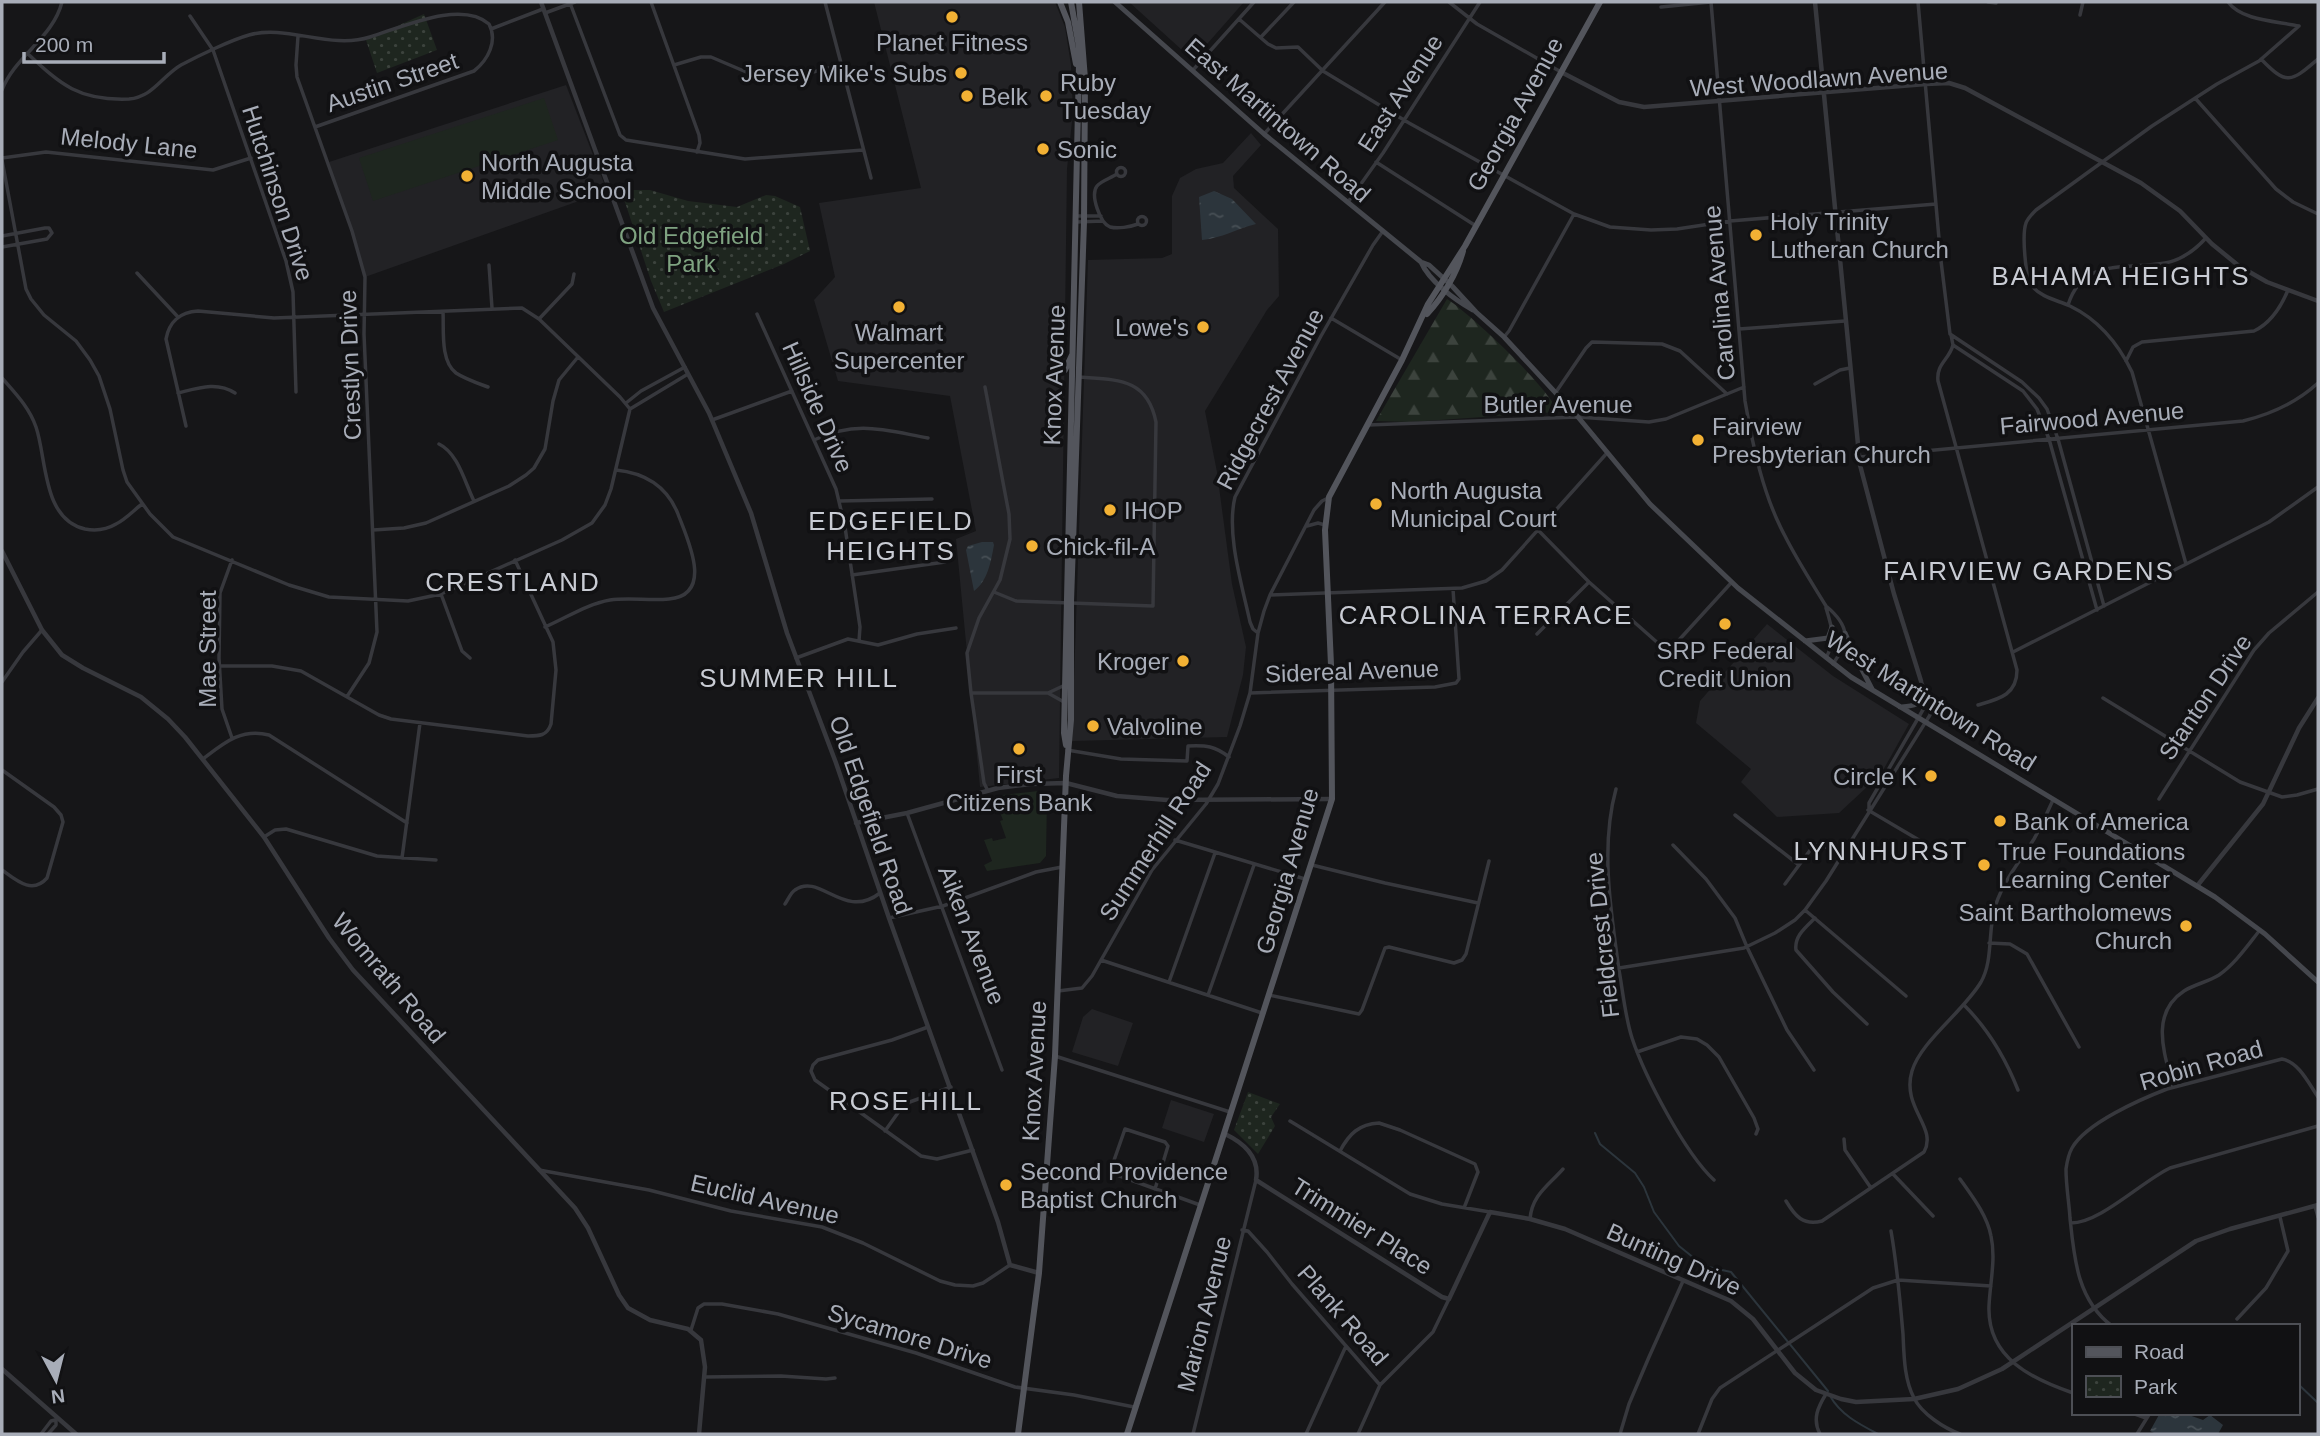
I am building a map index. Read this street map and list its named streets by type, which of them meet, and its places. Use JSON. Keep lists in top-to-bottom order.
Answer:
{
  "streets": {
    "main road": [
      "Georgia Avenue",
      "East Martintown Road",
      "Knox Avenue",
      "West Martintown Road"
    ],
    "street": [
      "West Woodlawn Avenue",
      "Austin Street",
      "East Avenue",
      "Melody Lane",
      "Hutchinson Drive",
      "Carolina Avenue",
      "Crestlyn Drive",
      "Ridgecrest Avenue",
      "Butler Avenue",
      "Hillside Drive",
      "Fairwood Avenue",
      "Mae Street",
      "Sidereal Avenue",
      "Stanton Drive",
      "Old Edgefield Road",
      "Summerhill Road",
      "Aiken Avenue",
      "Fieldcrest Drive",
      "Womrath Road",
      "Robin Road",
      "Euclid Avenue",
      "Trimmier Place",
      "Bunting Drive",
      "Marion Avenue",
      "Plank Road",
      "Sycamore Drive"
    ]
  },
  "crossings": [
    ["West Woodlawn Avenue", "Georgia Avenue"],
    ["West Woodlawn Avenue", "Carolina Avenue"],
    ["Austin Street", "Crestlyn Drive"],
    ["East Avenue", "East Martintown Road"],
    ["Georgia Avenue", "East Martintown Road"],
    ["Georgia Avenue", "Butler Avenue"],
    ["Georgia Avenue", "Sidereal Avenue"],
    ["Georgia Avenue", "West Martintown Road"],
    ["Georgia Avenue", "Summerhill Road"],
    ["Georgia Avenue", "Sycamore Drive"],
    ["East Martintown Road", "Ridgecrest Avenue"],
    ["East Martintown Road", "West Martintown Road"],
    ["Melody Lane", "Hutchinson Drive"],
    ["Carolina Avenue", "Butler Avenue"],
    ["Carolina Avenue", "West Martintown Road"],
    ["Knox Avenue", "Summerhill Road"],
    ["Knox Avenue", "Sycamore Drive"],
    ["Ridgecrest Avenue", "Summerhill Road"],
    ["Butler Avenue", "West Martintown Road"],
    ["Sidereal Avenue", "Summerhill Road"],
    ["Old Edgefield Road", "Euclid Avenue"],
    ["Womrath Road", "Euclid Avenue"],
    ["Womrath Road", "Sycamore Drive"],
    ["Robin Road", "Bunting Drive"],
    ["Trimmier Place", "Marion Avenue"],
    ["Marion Avenue", "Plank Road"]
  ],
  "districts": [
    "BAHAMA HEIGHTS",
    "EDGEFIELD HEIGHTS",
    "FAIRVIEW GARDENS",
    "CRESTLAND",
    "CAROLINA TERRACE",
    "SUMMER HILL",
    "LYNNHURST",
    "ROSE HILL"
  ],
  "parks": ["Old Edgefield Park"],
  "places": [
    "Planet Fitness",
    "Jersey Mike's Subs",
    "Belk",
    "Ruby Tuesday",
    "Sonic",
    "North Augusta Middle School",
    "Holy Trinity Lutheran Church",
    "Walmart Supercenter",
    "Lowe's",
    "Fairview Presbyterian Church",
    "North Augusta Municipal Court",
    "IHOP",
    "Chick-fil-A",
    "SRP Federal Credit Union",
    "Kroger",
    "Valvoline",
    "First Citizens Bank",
    "Circle K",
    "Bank of America",
    "True Foundations Learning Center",
    "Saint Bartholomews Church",
    "Second Providence Baptist Church"
  ],
  "legend": ["Road", "Park"],
  "scale_bar": "200 m",
  "north": "bottom"
}
